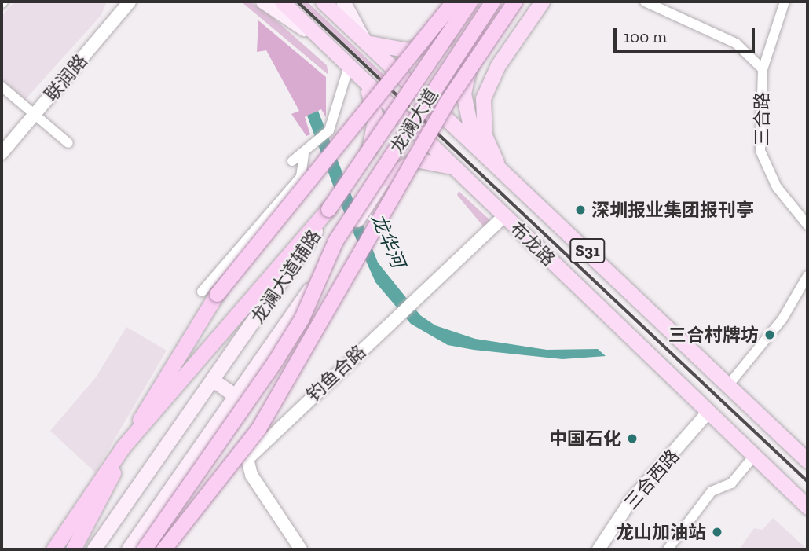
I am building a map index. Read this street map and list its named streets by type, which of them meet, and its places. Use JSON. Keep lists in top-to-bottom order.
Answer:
{
  "streets": {
    "highway": ["龙澜大道"],
    "main road": ["布龙路", "S31", "龙澜大道辅路"],
    "street": [
      "联润路",
      "三合路",
      "钓鱼合路",
      "三合西路"
    ]
  },
  "crossings": [
    ["龙澜大道", "龙澜大道辅路"],
    ["布龙路", "龙澜大道辅路"],
    ["布龙路", "钓鱼合路"],
    ["布龙路", "三合西路"]
  ],
  "water": ["龙华河"],
  "places": [
    "深圳报业集团报刊亭",
    "三合村牌坊",
    "中国石化",
    "龙山加油站"
  ],
  "scale_bar": "100 m"
}
